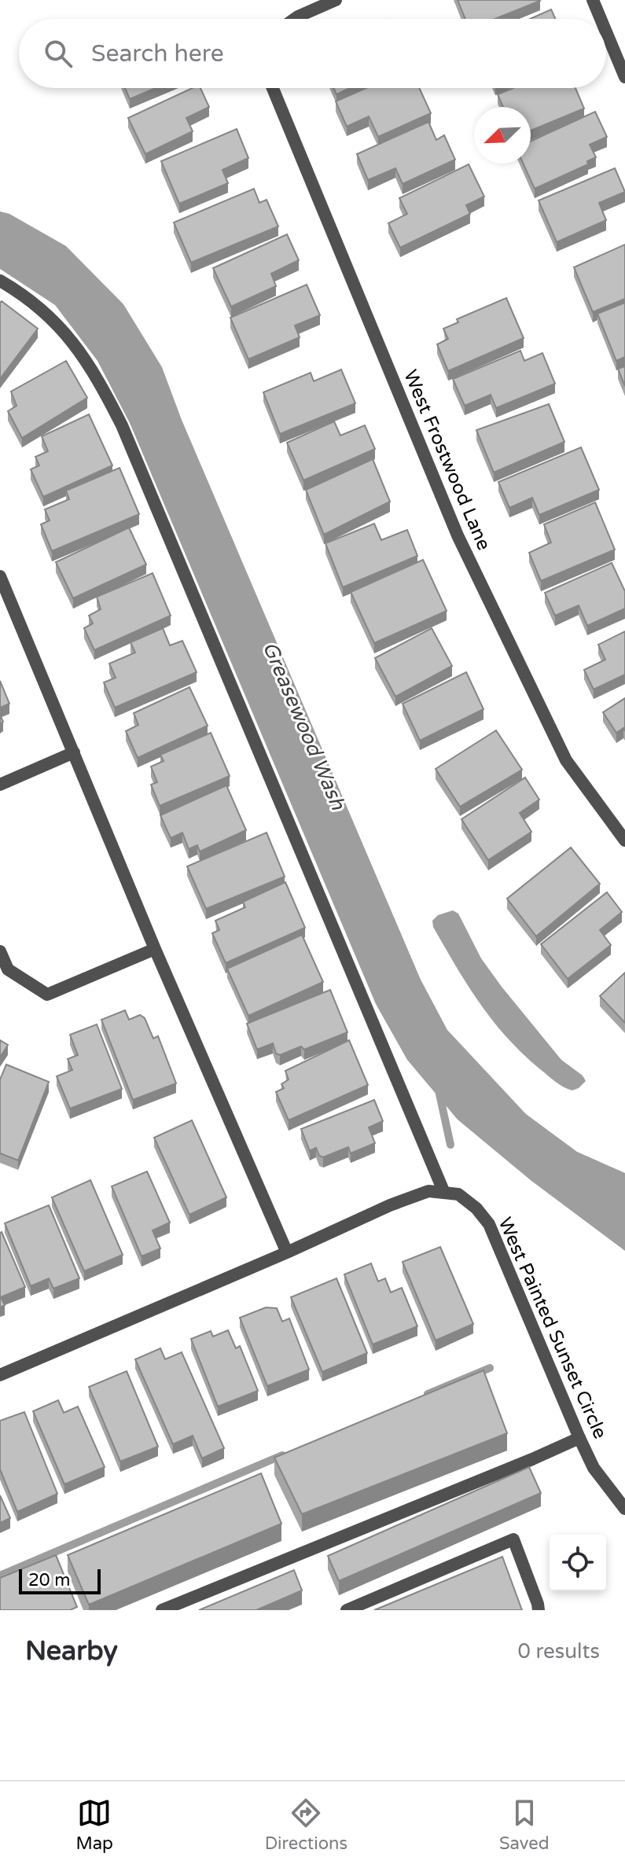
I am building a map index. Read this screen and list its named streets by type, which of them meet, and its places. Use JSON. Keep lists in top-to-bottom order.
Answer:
{
  "streets": {
    "street": ["West Frostwood Lane", "West Painted Sunset Circle"]
  },
  "water": ["Greasewood Wash"],
  "scale_bar": "20 m",
  "north": "bottom left",
  "page": {
    "search": "Search here",
    "scale": "20 m",
    "heading": ["Nearby", "0 results"],
    "nav": ["Map", "Directions", "Saved"]
  }
}
